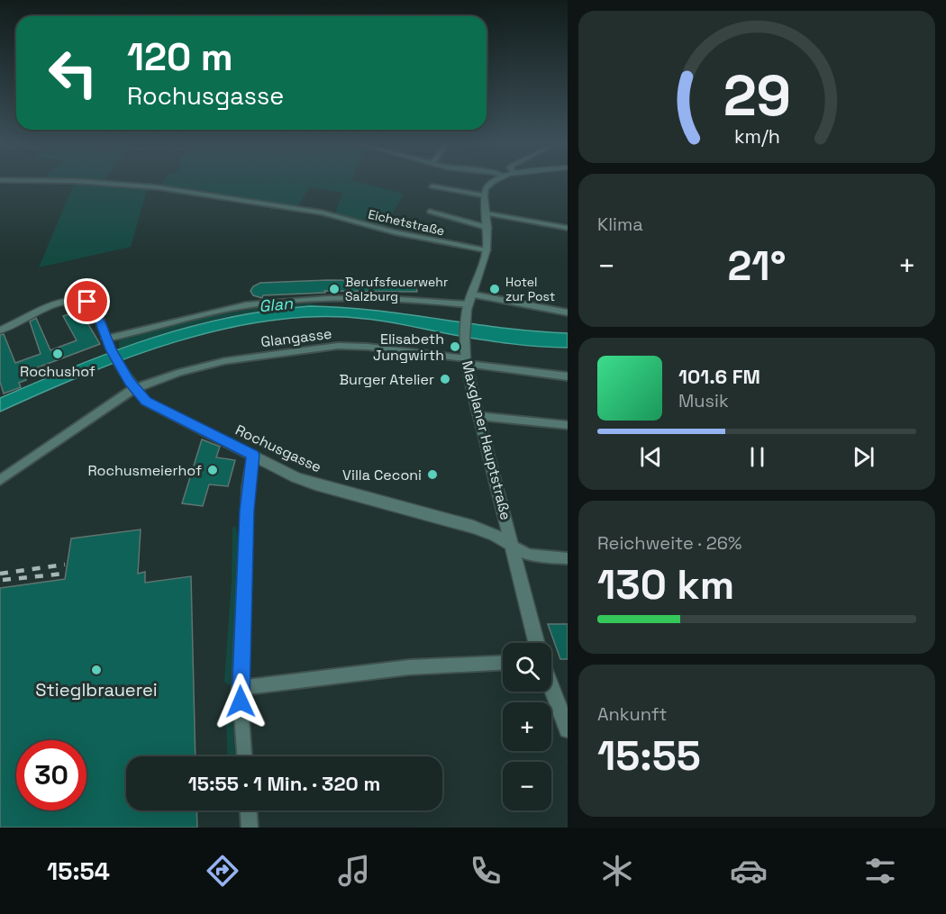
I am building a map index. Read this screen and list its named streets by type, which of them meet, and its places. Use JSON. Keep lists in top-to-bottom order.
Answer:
{
  "streets": {
    "street": [
      "Eichetstraße",
      "Glangasse",
      "Maxglaner Hauptstraße",
      "Rochusgasse"
    ]
  },
  "crossings": [
    ["Eichetstraße", "Maxglaner Hauptstraße"],
    ["Glangasse", "Maxglaner Hauptstraße"],
    ["Glangasse", "Rochusgasse"],
    ["Maxglaner Hauptstraße", "Rochusgasse"]
  ],
  "water": ["Glan"],
  "places": [
    "Berufsfeuerwehr Salzburg",
    "Hotel zur Post",
    "Elisabeth Jungwirth",
    "Rochushof",
    "Burger Atelier",
    "Rochusmeierhof",
    "Villa Ceconi",
    "Stieglbrauerei"
  ],
  "page": {
    "turn": ["120 m", "Rochusgasse"],
    "tile": [
      "Klima",
      ["Reichweite · 26%", "130 km"],
      ["Ankunft", "15:55"]
    ],
    "heat": ["−", "21°", "+"],
    "song": ["101.6 FM", "Musik"],
    "map_buttons": ["+", "−"],
    "limit": "30",
    "trip": "15:55 · 1 Min. · 320 m",
    "tabs": "15:54",
    "gauge": ["29", "km/h"]
  }
}
